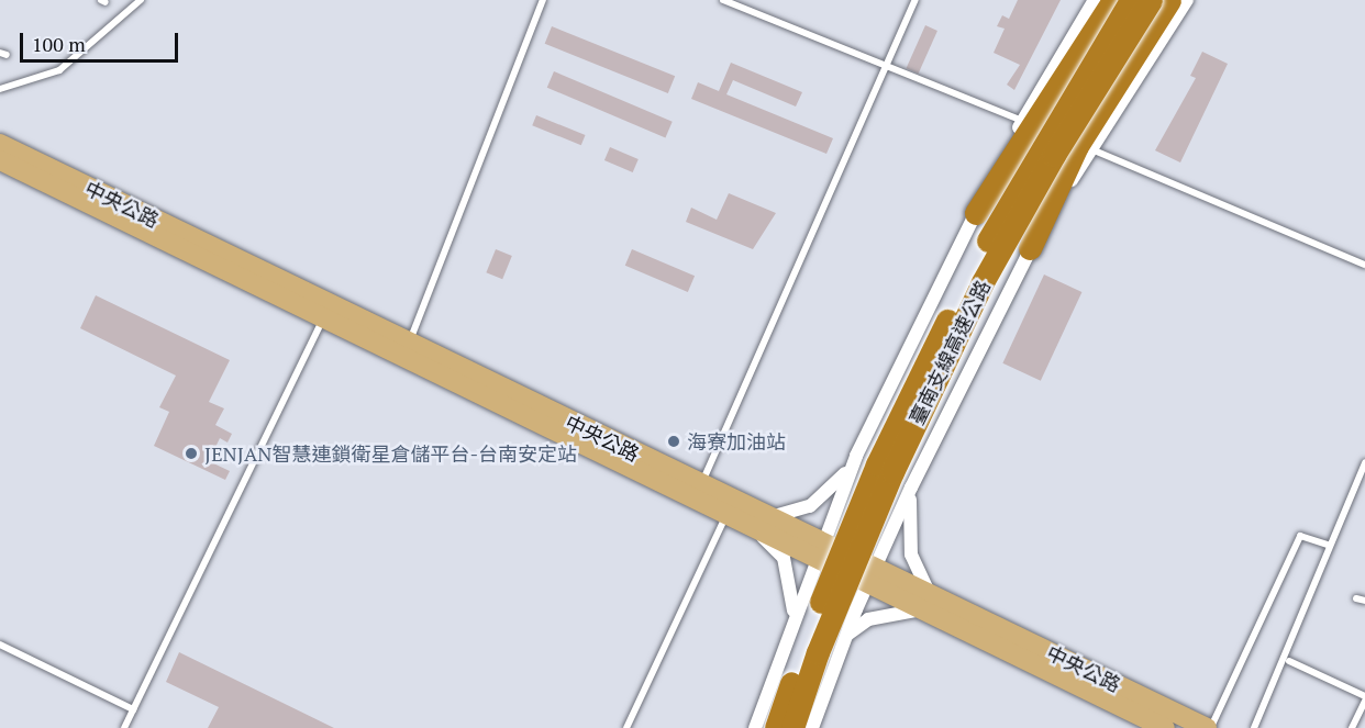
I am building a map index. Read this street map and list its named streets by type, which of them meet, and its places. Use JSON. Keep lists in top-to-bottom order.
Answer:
{
  "streets": {
    "highway": ["臺南支線高速公路"],
    "main road": ["中央公路"]
  },
  "places": ["海寮加油站", "JENJAN智慧連鎖衛星倉儲平台-台南安定站"],
  "scale_bar": "100 m"
}
